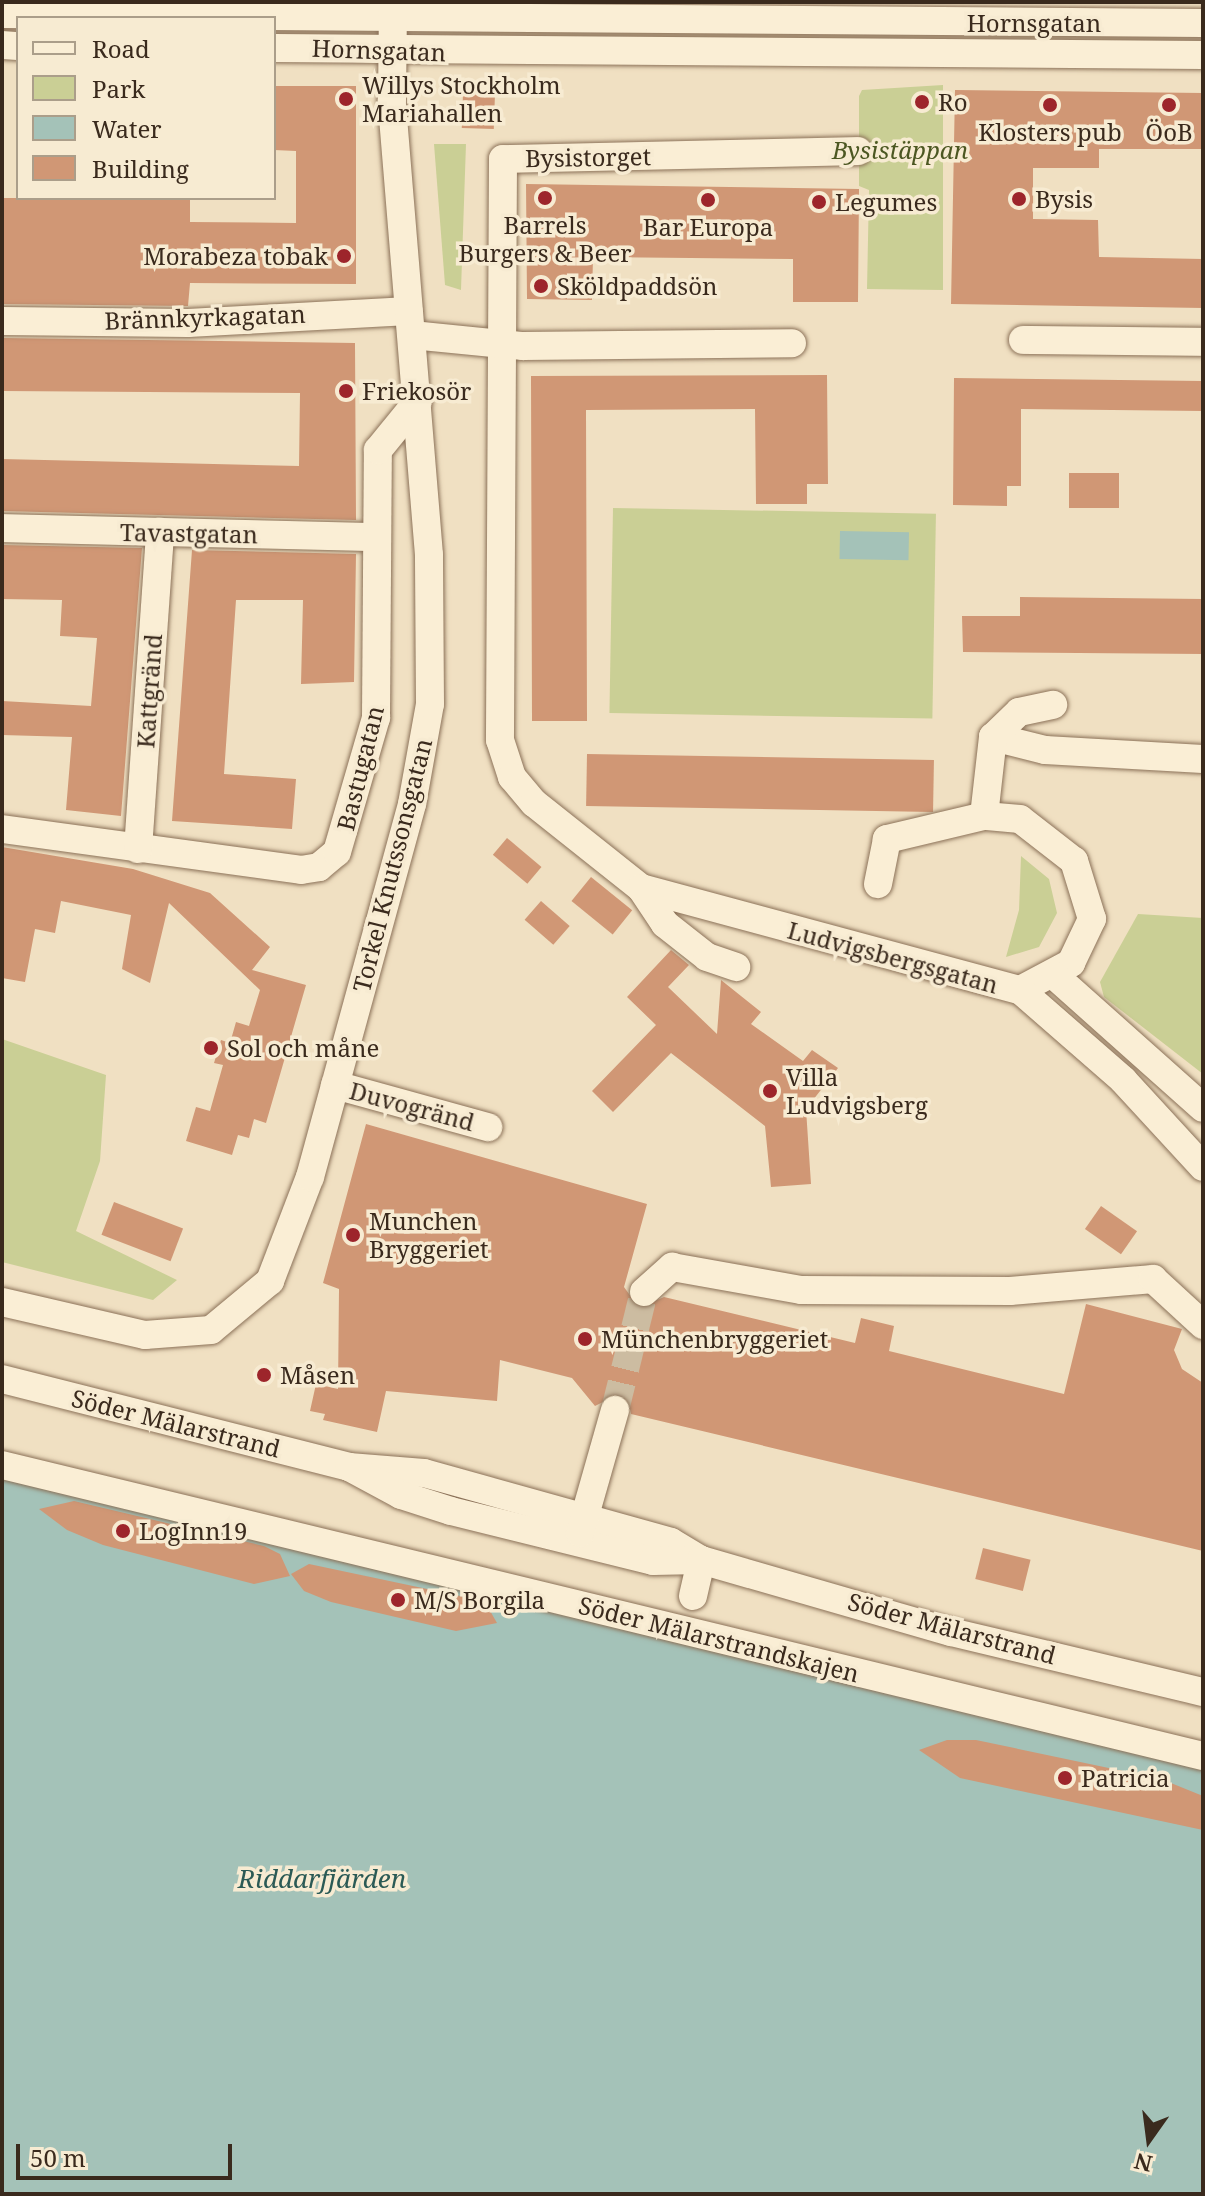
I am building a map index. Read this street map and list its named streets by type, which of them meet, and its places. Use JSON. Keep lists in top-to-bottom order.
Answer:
{
  "streets": {
    "street": [
      "Hornsgatan",
      "Bysistorget",
      "Brännkyrkagatan",
      "Tavastgatan",
      "Kattgränd",
      "Bastugatan",
      "Torkel Knutssonsgatan",
      "Ludvigsbergsgatan",
      "Duvogränd",
      "Söder Mälarstrand",
      "Söder Mälarstrandskajen"
    ]
  },
  "crossings": [
    ["Hornsgatan", "Torkel Knutssonsgatan"],
    ["Bysistorget", "Brännkyrkagatan"],
    ["Bysistorget", "Ludvigsbergsgatan"],
    ["Brännkyrkagatan", "Torkel Knutssonsgatan"],
    ["Brännkyrkagatan", "Ludvigsbergsgatan"],
    ["Tavastgatan", "Kattgränd"],
    ["Tavastgatan", "Bastugatan"],
    ["Kattgränd", "Bastugatan"],
    ["Bastugatan", "Torkel Knutssonsgatan"],
    ["Torkel Knutssonsgatan", "Duvogränd"]
  ],
  "water": ["Riddarfjärden"],
  "parks": ["Bysistäppan"],
  "places": [
    "Willys Stockholm Mariahallen",
    "Ro",
    "Klosters pub",
    "ÖoB",
    "Barrels Burgers & Beer",
    "Bysis",
    "Bar Europa",
    "Legumes",
    "Morabeza tobak",
    "Sköldpaddsön",
    "Friekosör",
    "Sol och måne",
    "Villa Ludvigsberg",
    "Munchen Bryggeriet",
    "Münchenbryggeriet",
    "Måsen",
    "LogInn19",
    "M/S Borgila",
    "Patricia"
  ],
  "legend": [
    "Road",
    "Park",
    "Water",
    "Building"
  ],
  "scale_bar": "50 m",
  "north": "bottom"
}
